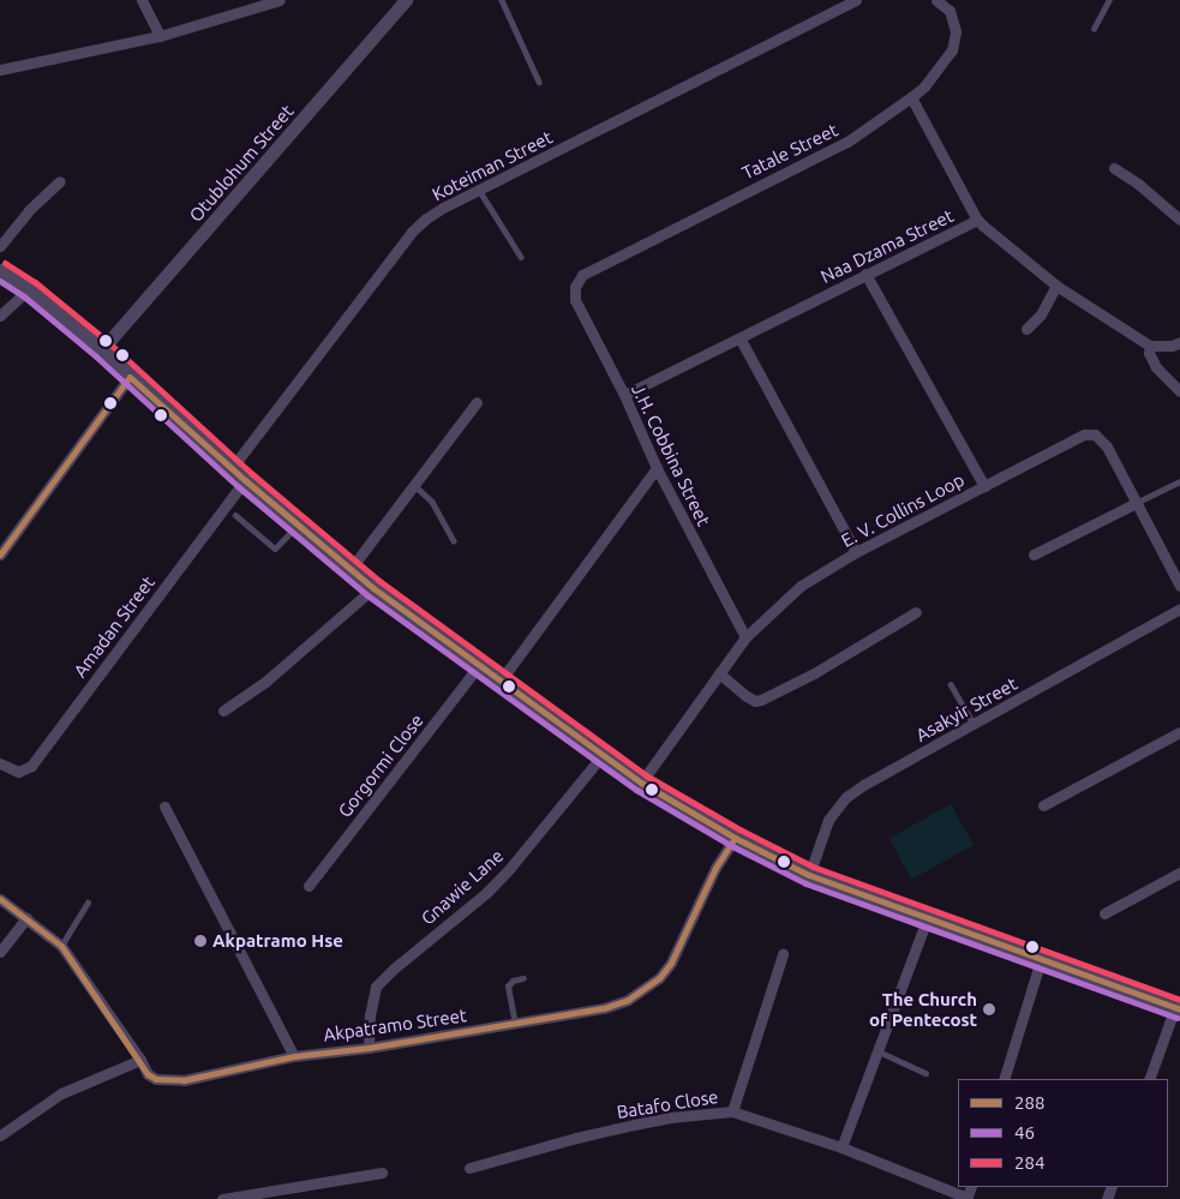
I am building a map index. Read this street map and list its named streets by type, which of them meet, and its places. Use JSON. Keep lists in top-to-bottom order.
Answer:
{
  "streets": {
    "street": [
      "Tatale Street",
      "Otublohum Street",
      "Koteiman Street",
      "Naa Dzama Street",
      "J.H. Cobbina Street",
      "E. V. Collins Loop",
      "Amadan Street",
      "Asakyir Street",
      "Gorgormi Close",
      "Gnawie Lane",
      "Akpatramo Street",
      "Batafo Close"
    ]
  },
  "crossings": [
    ["Tatale Street", "J.H. Cobbina Street"],
    ["Naa Dzama Street", "J.H. Cobbina Street"],
    ["J.H. Cobbina Street", "E. V. Collins Loop"],
    ["Gnawie Lane", "Akpatramo Street"]
  ],
  "places": ["Akpatramo Hse", "The Church of Pentecost"],
  "lines": ["transit line 284", "transit line 46", "transit line 288"],
  "legend": ["288", "46", "284"]
}
